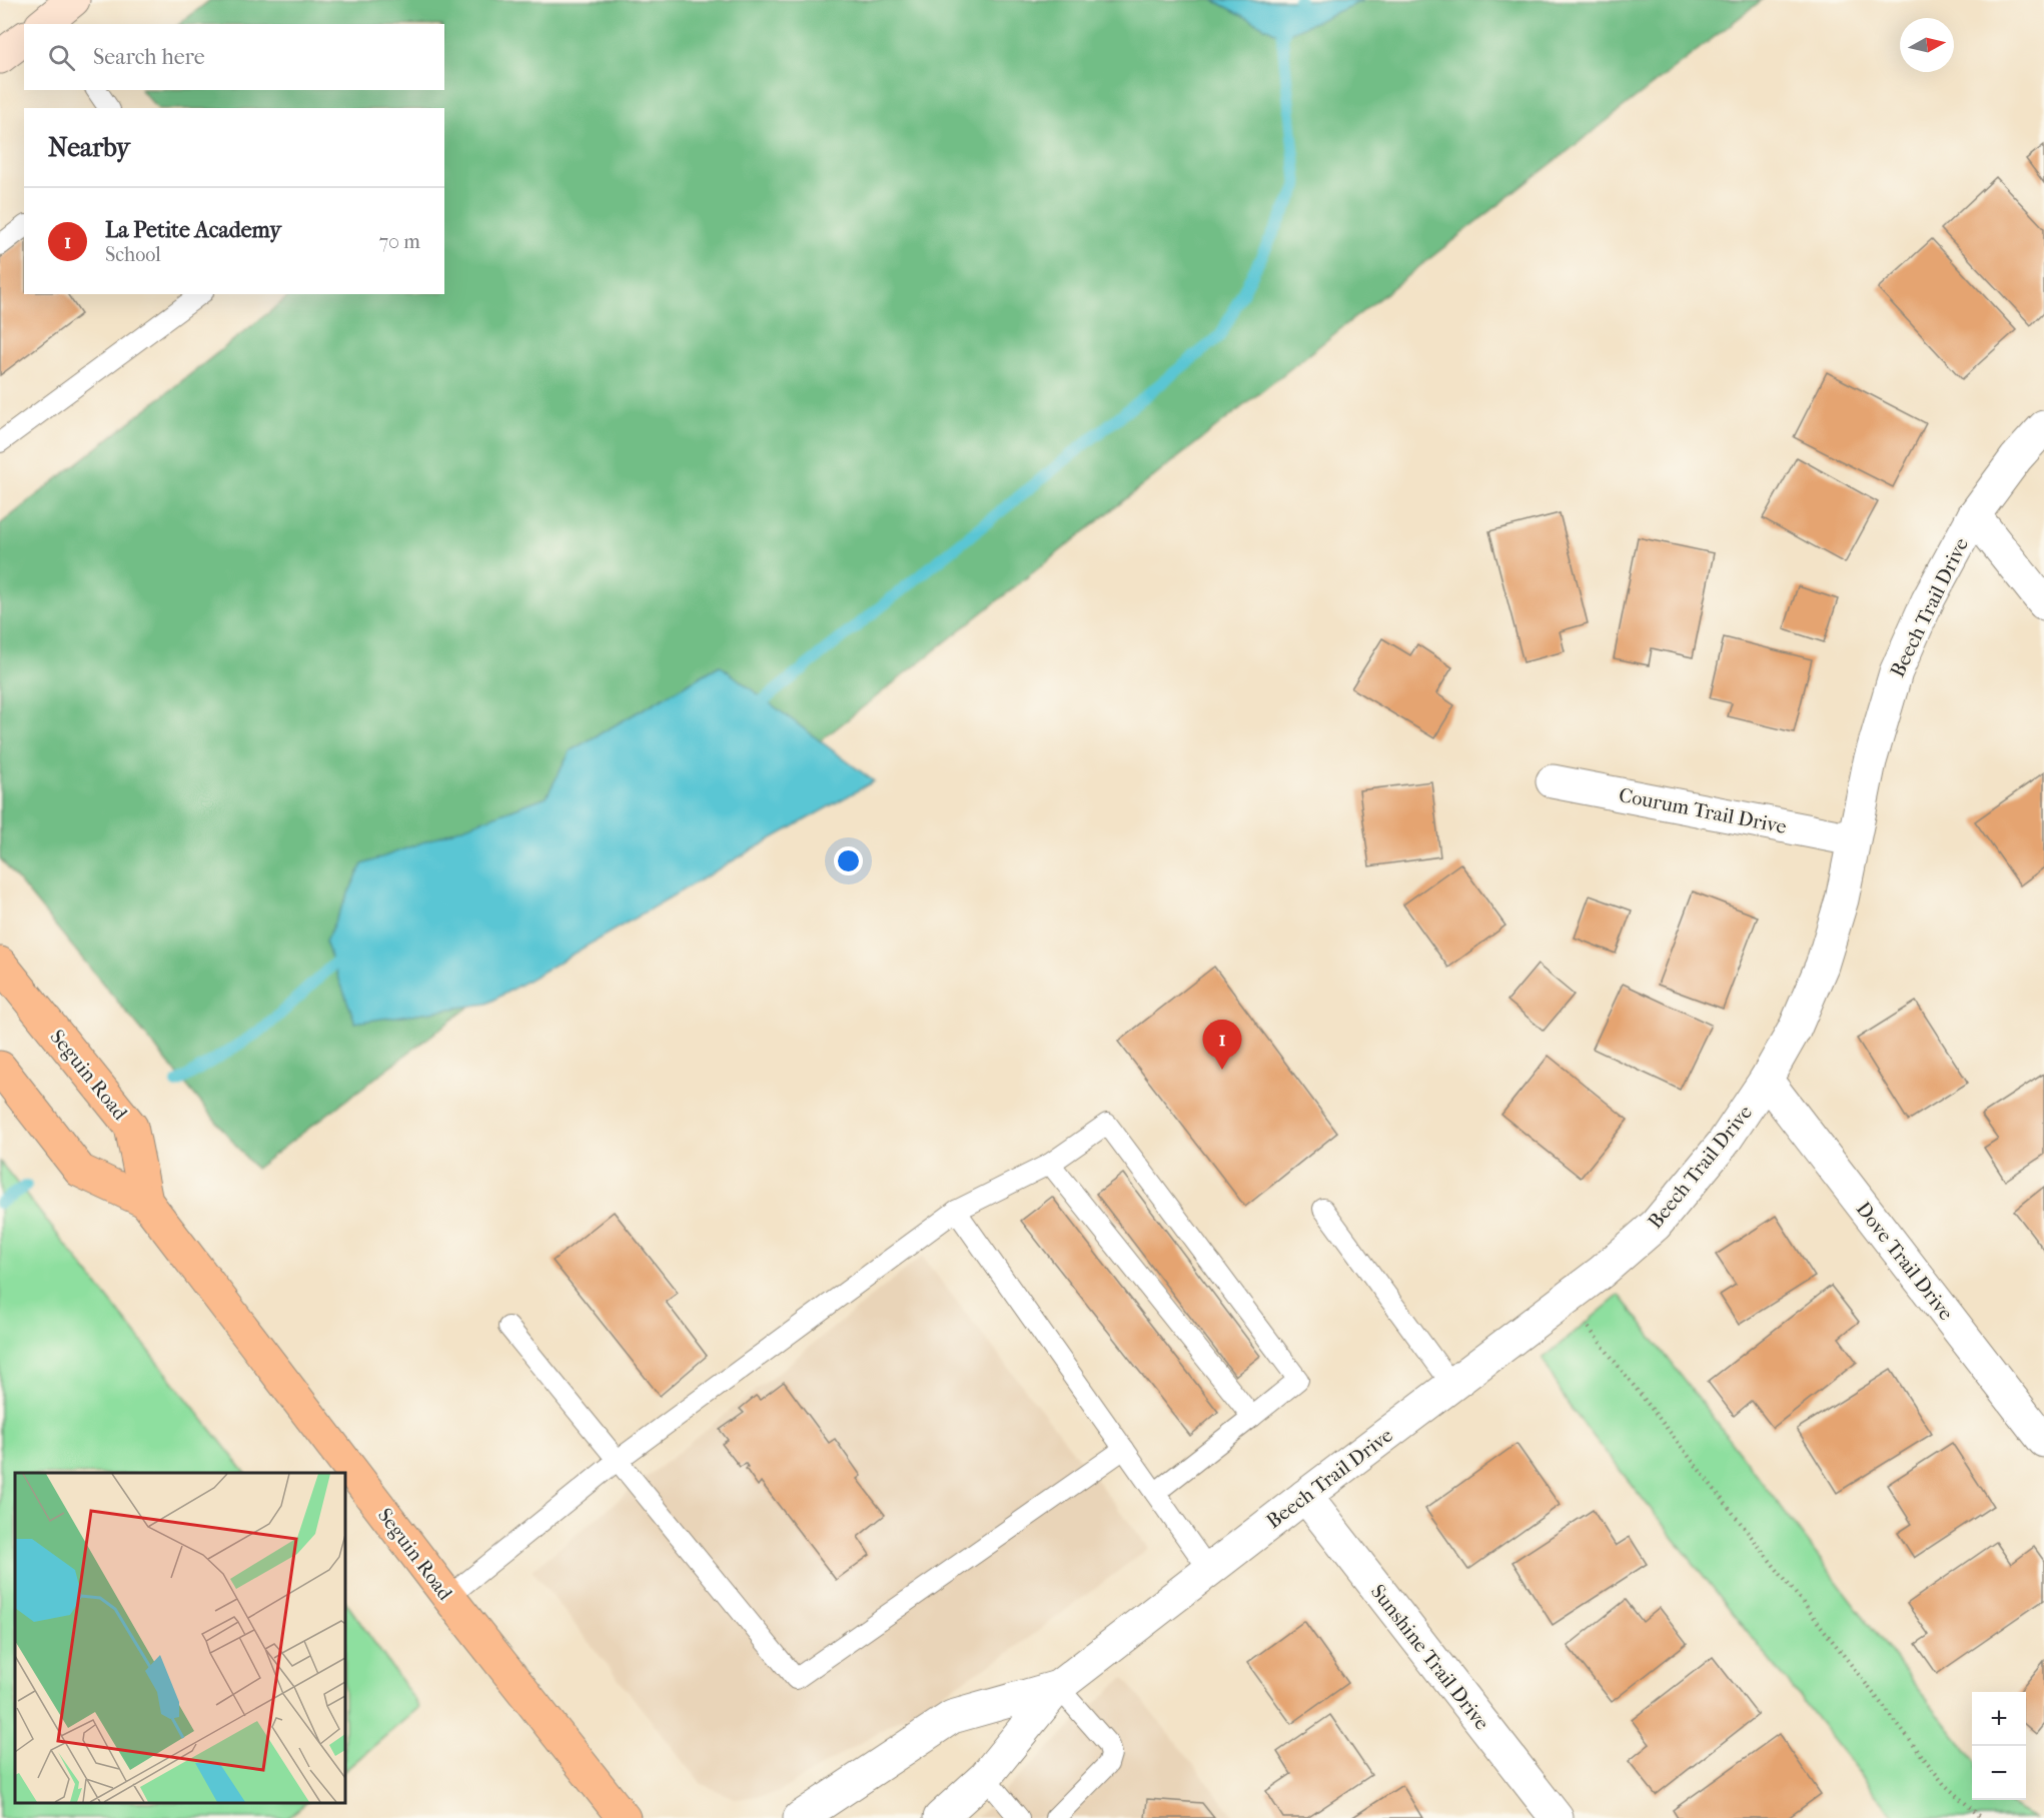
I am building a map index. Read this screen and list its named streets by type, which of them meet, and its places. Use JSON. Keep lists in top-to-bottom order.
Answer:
{
  "streets": {
    "main road": ["Seguin Road"],
    "street": [
      "Beech Trail Drive",
      "Courum Trail Drive",
      "Dove Trail Drive",
      "Sunshine Trail Drive"
    ]
  },
  "crossings": [
    ["Beech Trail Drive", "Courum Trail Drive"],
    ["Beech Trail Drive", "Dove Trail Drive"],
    ["Beech Trail Drive", "Sunshine Trail Drive"]
  ],
  "north": "right",
  "page": {
    "search": "Search here",
    "heading": "Nearby",
    "list": [
      {
        "mark": "1",
        "name": "La Petite Academy",
        "note": "School",
        "value": "70 m"
      }
    ],
    "pins": "1",
    "map_buttons": ["+", "−"]
  }
}
